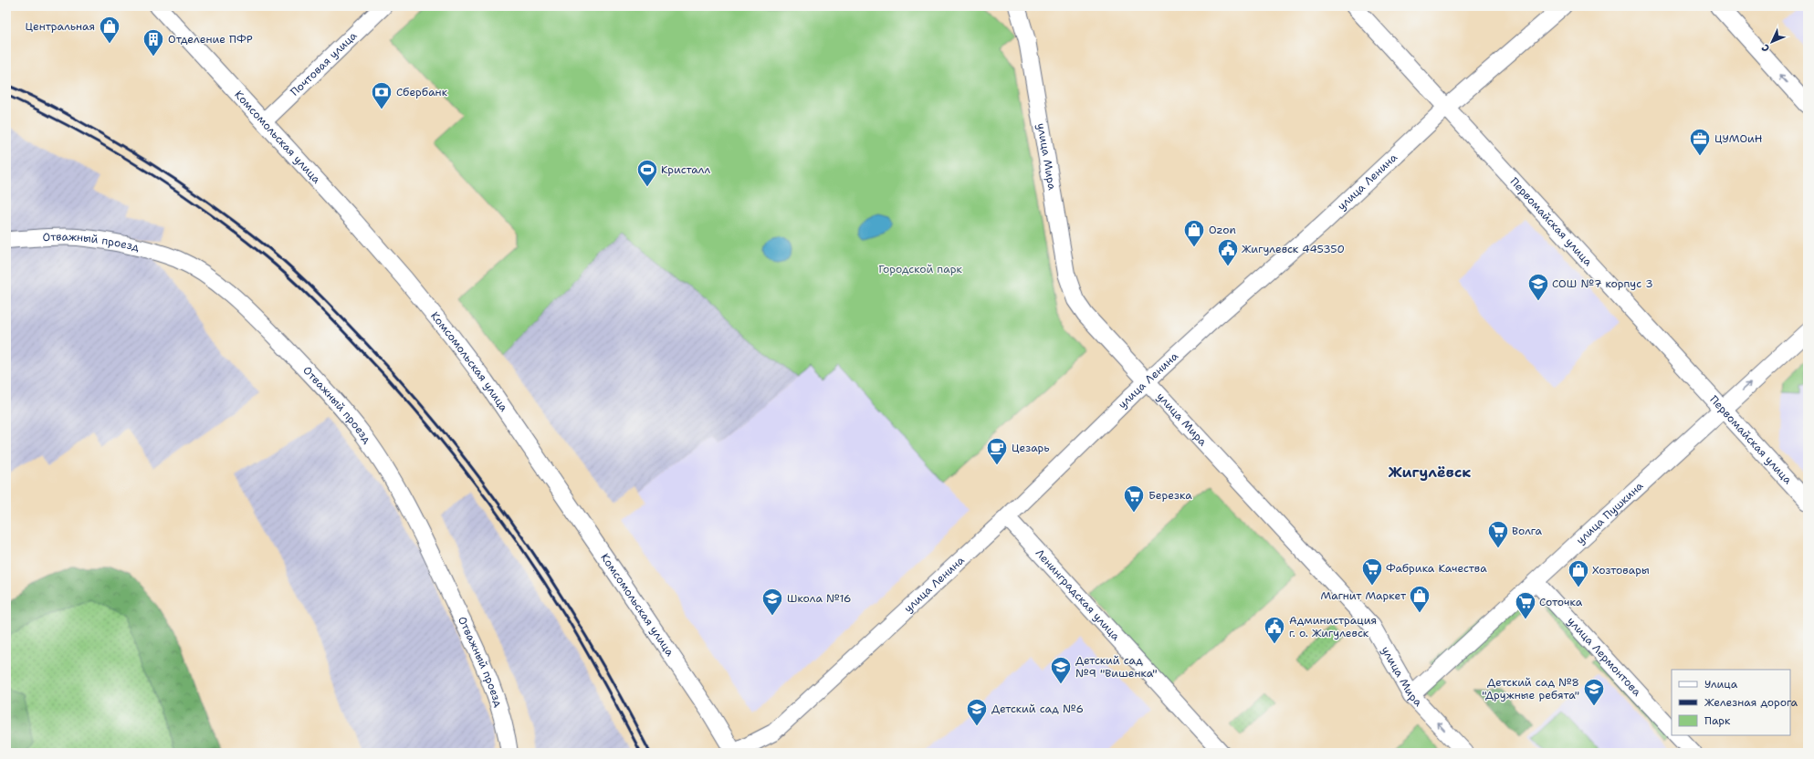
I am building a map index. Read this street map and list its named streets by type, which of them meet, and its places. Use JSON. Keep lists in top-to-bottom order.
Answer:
{
  "streets": {
    "street": [
      "Почтовая улица",
      "Комсомольская улица",
      "улица Мира",
      "улица Ленина",
      "Первомайская улица",
      "Отважный проезд",
      "улица Пушкина",
      "Ленинградская улица",
      "улица Лермонтова"
    ]
  },
  "crossings": [
    ["Почтовая улица", "Комсомольская улица"],
    ["Комсомольская улица", "улица Ленина"],
    ["улица Мира", "улица Ленина"],
    ["улица Мира", "улица Пушкина"],
    ["улица Ленина", "Первомайская улица"],
    ["улица Ленина", "Ленинградская улица"],
    ["Первомайская улица", "улица Пушкина"],
    ["улица Пушкина", "улица Лермонтова"]
  ],
  "districts": ["Жигулёвск"],
  "parks": ["Городской парк"],
  "places": {
    "shop": [
      "Центральная",
      "Ozon",
      "Хозтовары",
      "Магнит Маркет"
    ],
    "building": ["Отделение ПФР"],
    "bank": ["Сбербанк"],
    "office": ["ЦУМОиН"],
    "sports": ["Кристалл"],
    "public building": ["Жигулевск 445350", "Администрация г. о. Жигулевск"],
    "school or university": [
      "СОШ №7 корпус 3",
      "Школа №16",
      "Детский сад №9 \"Вишенка\"",
      "Детский сад №8 \"Дружные ребята\"",
      "Детский сад №6"
    ],
    "cafe": ["Цезарь"],
    "supermarket": [
      "Березка",
      "Волга",
      "Фабрика Качества",
      "Соточка"
    ]
  },
  "legend": ["Улица", "Железная дорога", "Парк"],
  "north": "bottom left"
}
